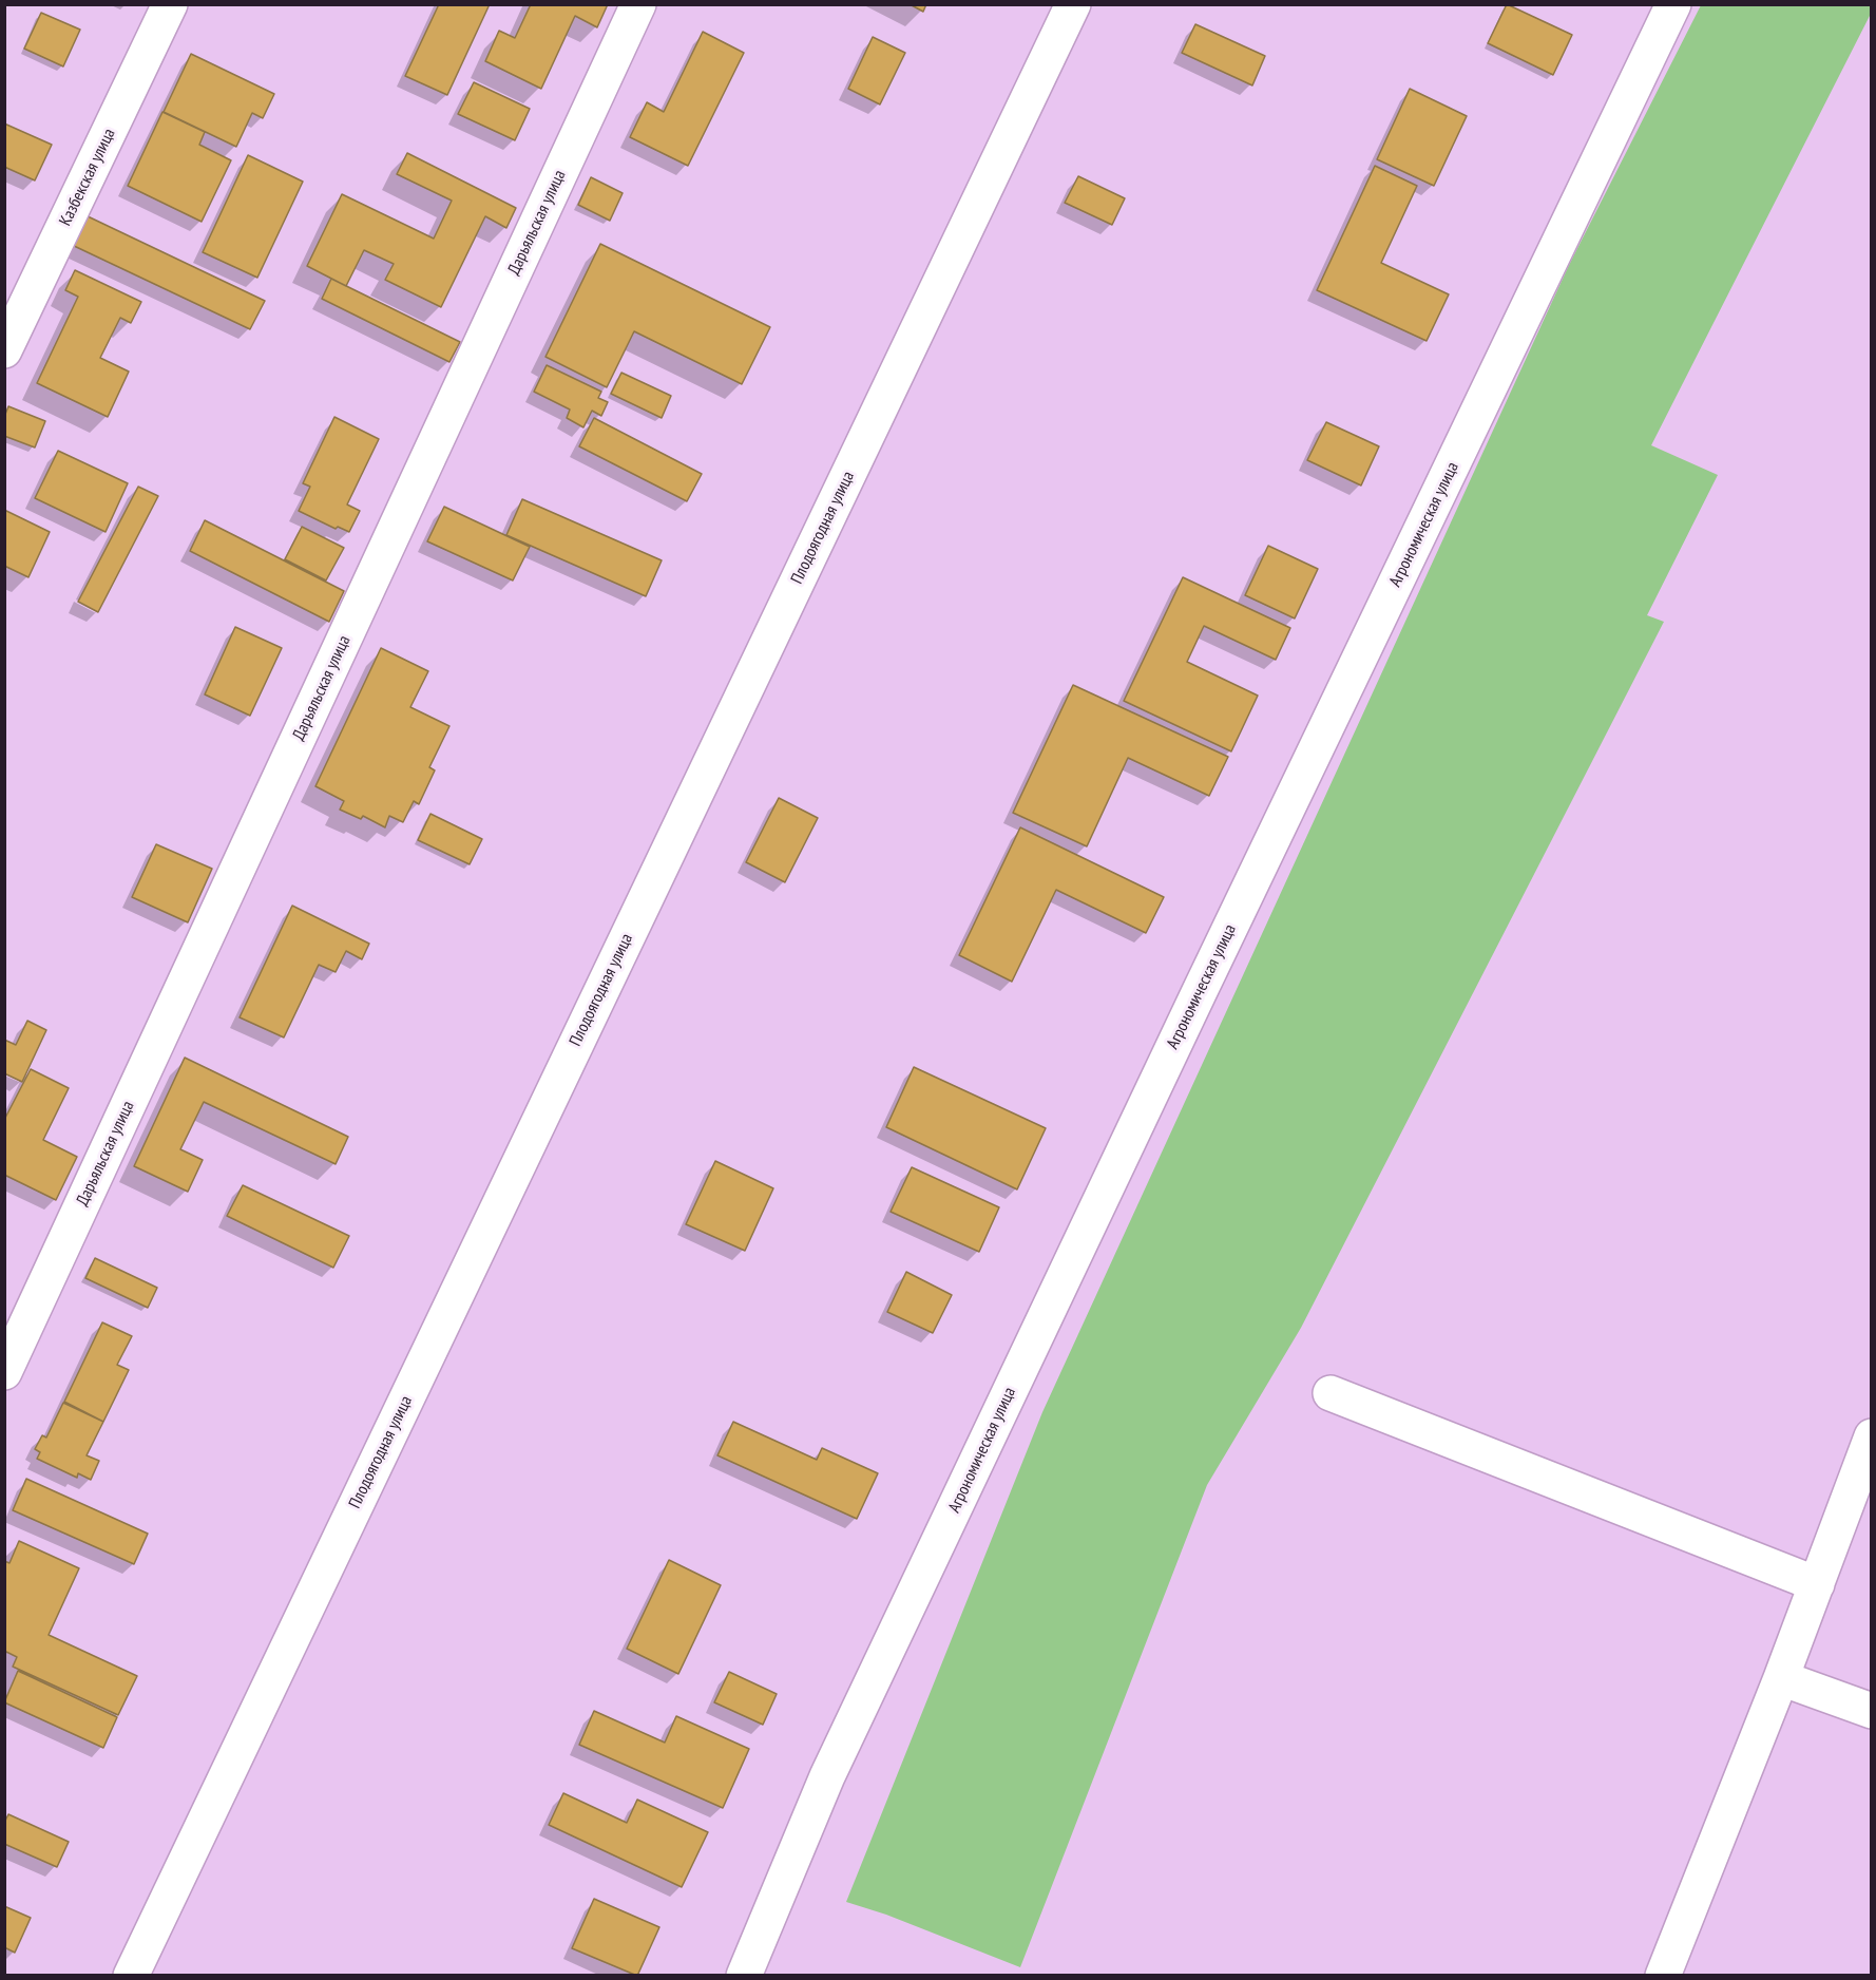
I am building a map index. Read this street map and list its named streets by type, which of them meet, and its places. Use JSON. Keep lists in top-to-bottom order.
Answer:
{
  "streets": {
    "street": [
      "Казбекская улица",
      "Дарьяльская улица",
      "Агрономическая улица",
      "Плодоягодная улица"
    ]
  }
}
